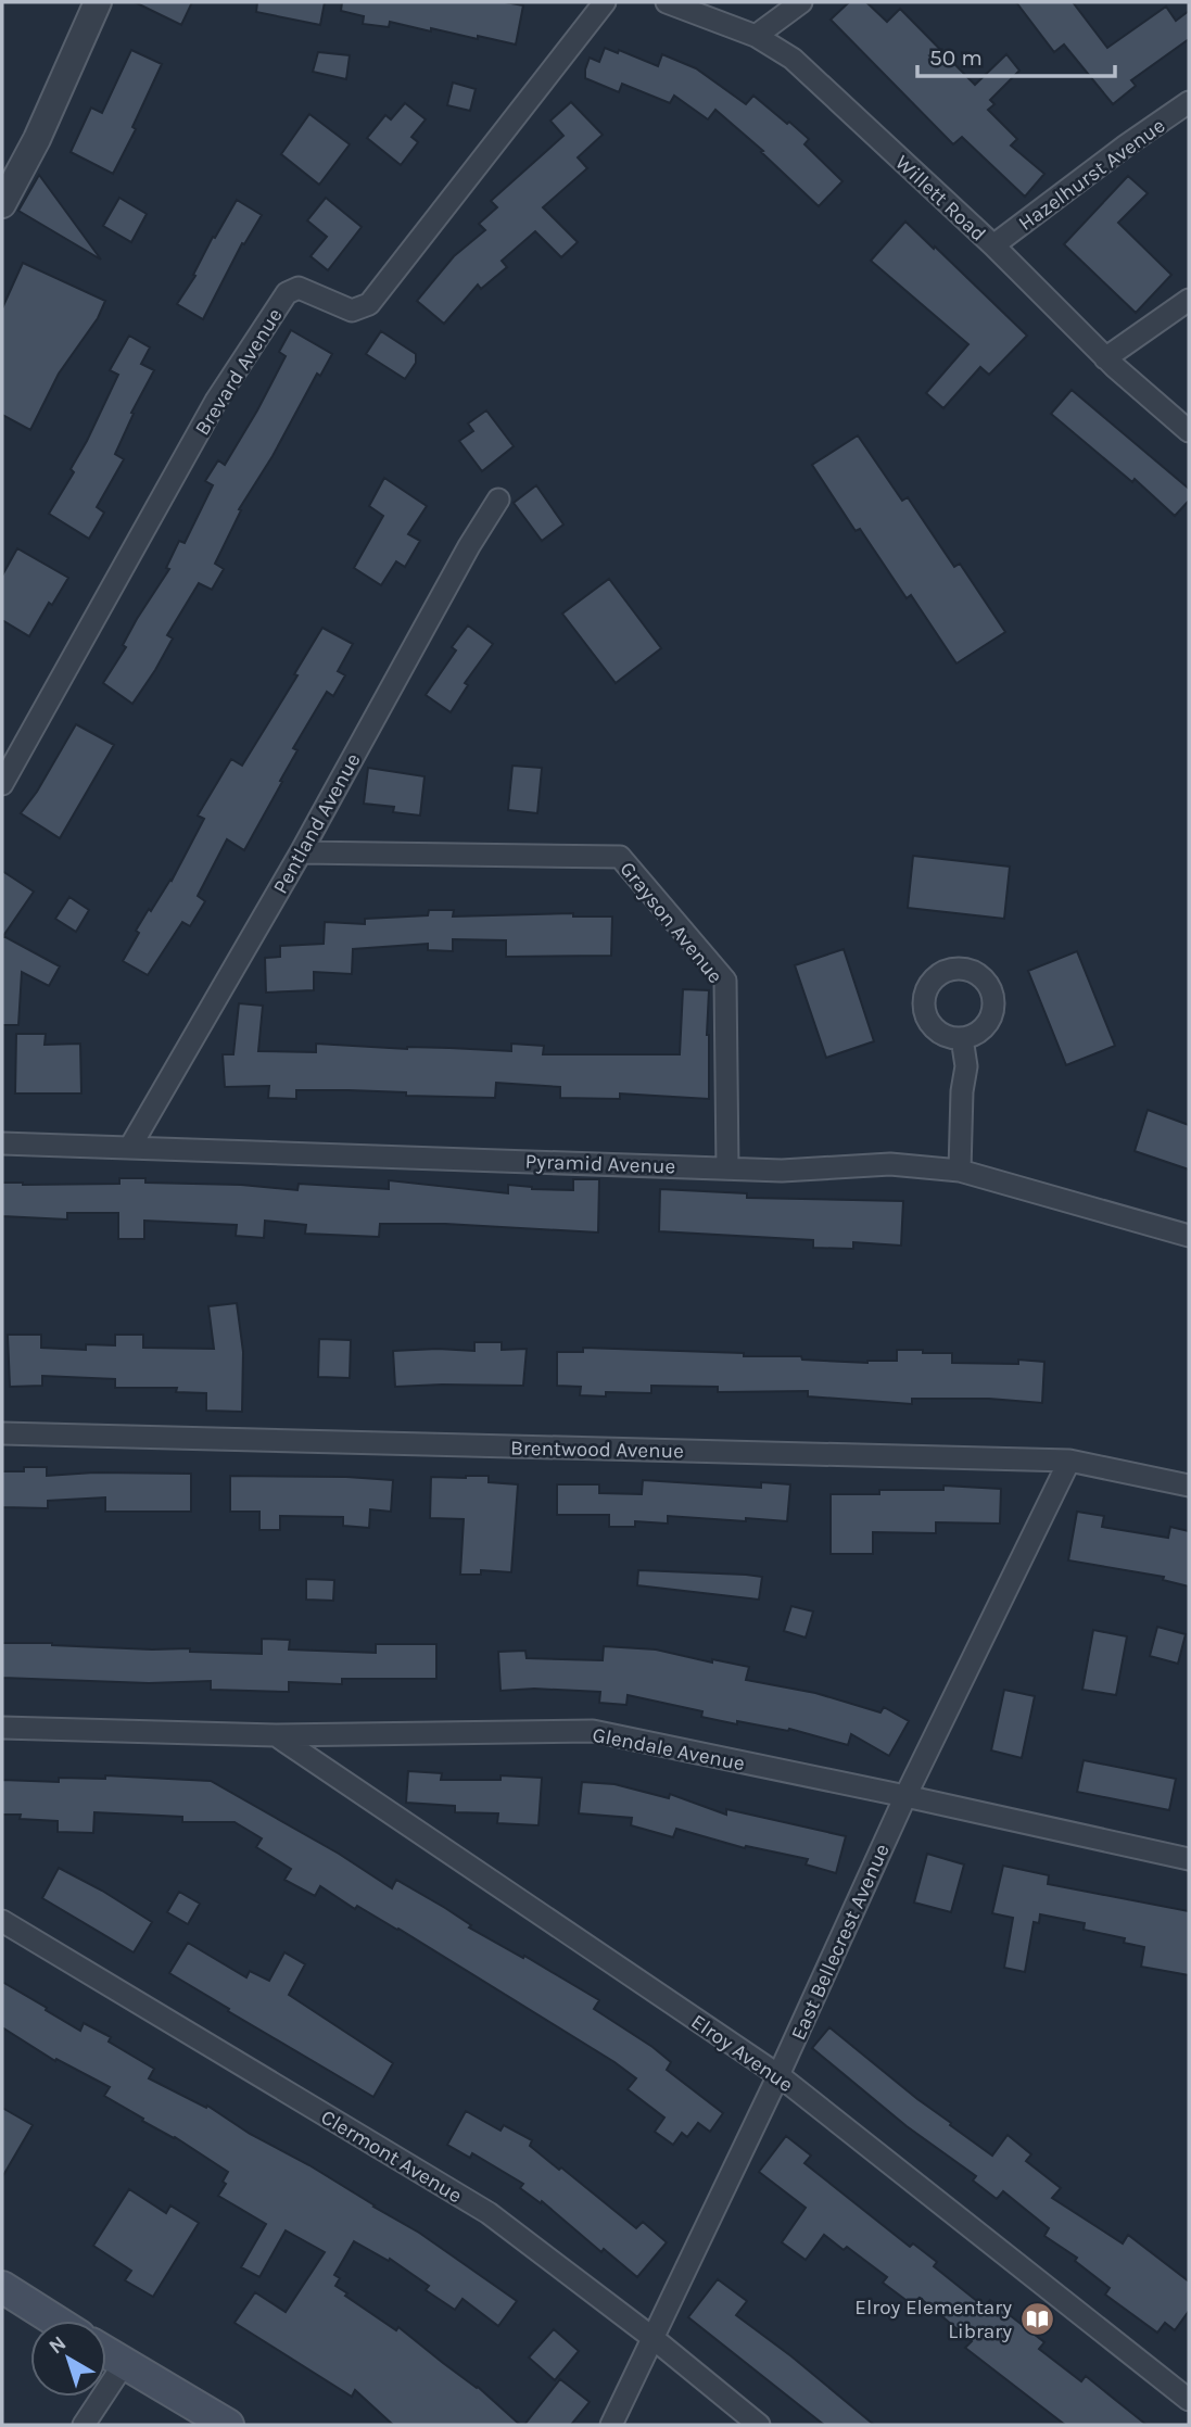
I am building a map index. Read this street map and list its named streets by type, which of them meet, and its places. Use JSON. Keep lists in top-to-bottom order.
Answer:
{
  "streets": {
    "street": [
      "Hazelhurst Avenue",
      "Willett Road",
      "Brevard Avenue",
      "Pentland Avenue",
      "Grayson Avenue",
      "Pyramid Avenue",
      "Brentwood Avenue",
      "Glendale Avenue",
      "East Bellecrest Avenue",
      "Elroy Avenue",
      "Clermont Avenue"
    ]
  },
  "crossings": [
    ["Hazelhurst Avenue", "Willett Road"],
    ["Pentland Avenue", "Grayson Avenue"],
    ["Pentland Avenue", "Pyramid Avenue"],
    ["Grayson Avenue", "Pyramid Avenue"],
    ["Brentwood Avenue", "East Bellecrest Avenue"],
    ["Glendale Avenue", "East Bellecrest Avenue"],
    ["Glendale Avenue", "Elroy Avenue"],
    ["East Bellecrest Avenue", "Elroy Avenue"],
    ["East Bellecrest Avenue", "Clermont Avenue"]
  ],
  "places": {
    "library": ["Elroy Elementary Library"]
  },
  "scale_bar": "50 m",
  "north": "top left"
}
